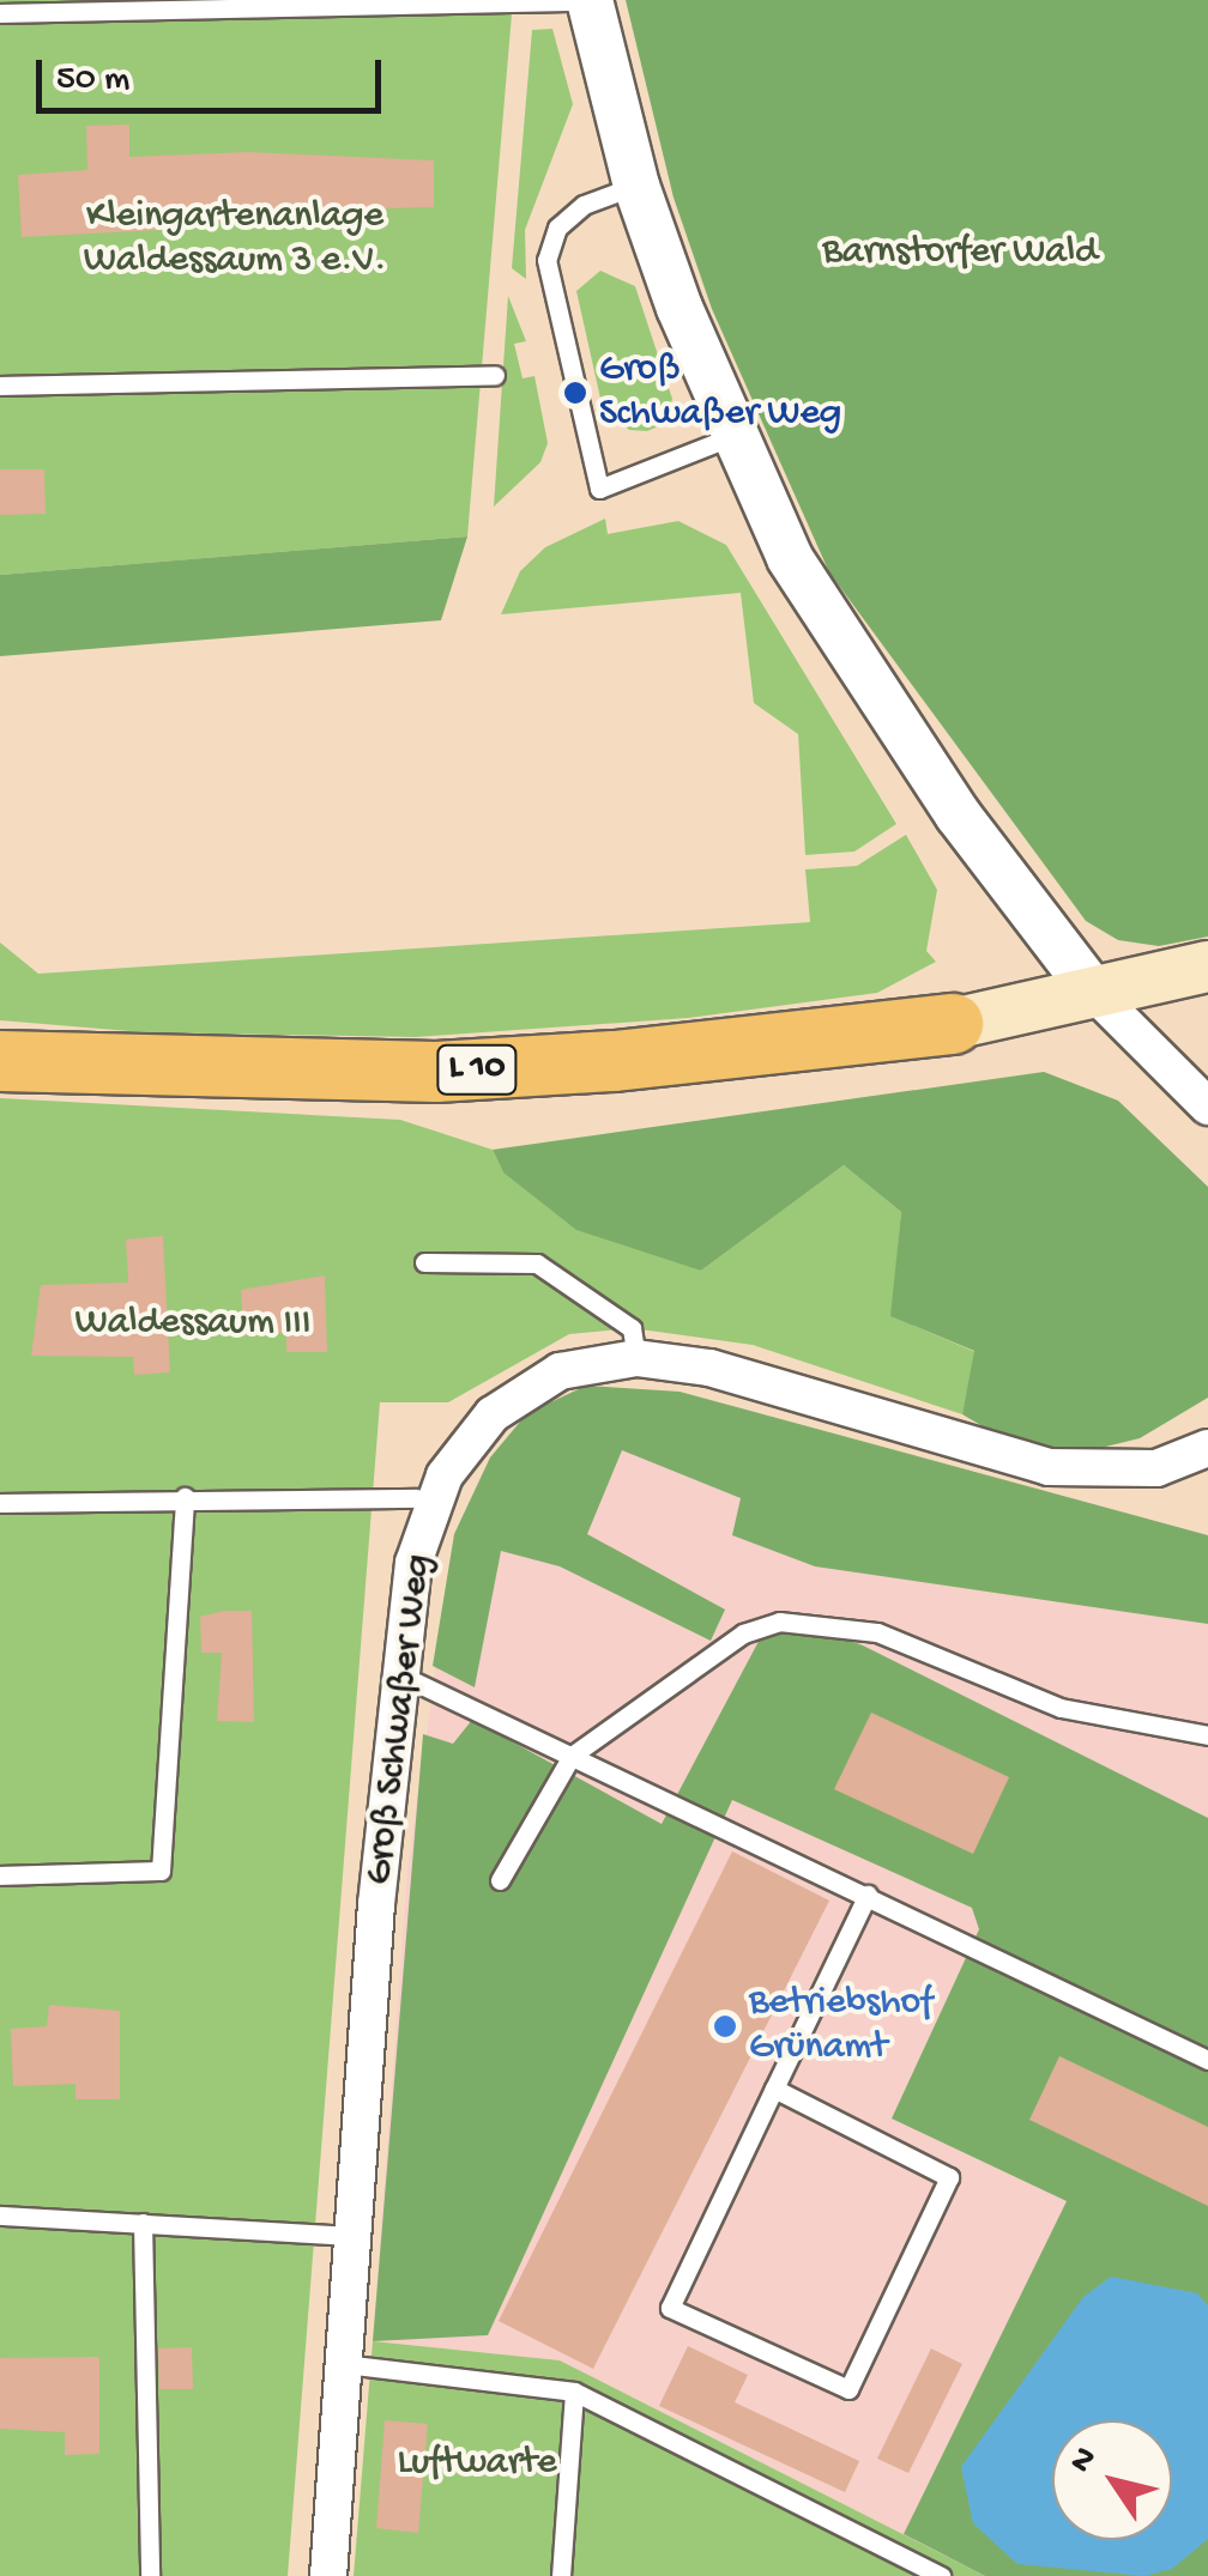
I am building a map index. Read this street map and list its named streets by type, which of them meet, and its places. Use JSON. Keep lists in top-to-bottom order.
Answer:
{
  "streets": {
    "highway": ["L 10"],
    "street": ["Groß Schwaßer Weg"]
  },
  "parks": [
    "Kleingartenanlage Waldessaum 3 e.V.",
    "Barnstorfer Wald",
    "Waldessaum III",
    "Luftwarte"
  ],
  "places": ["Groß Schwaßer Weg", "Betriebshof Grünamt"],
  "scale_bar": "50 m",
  "north": "top left"
}
